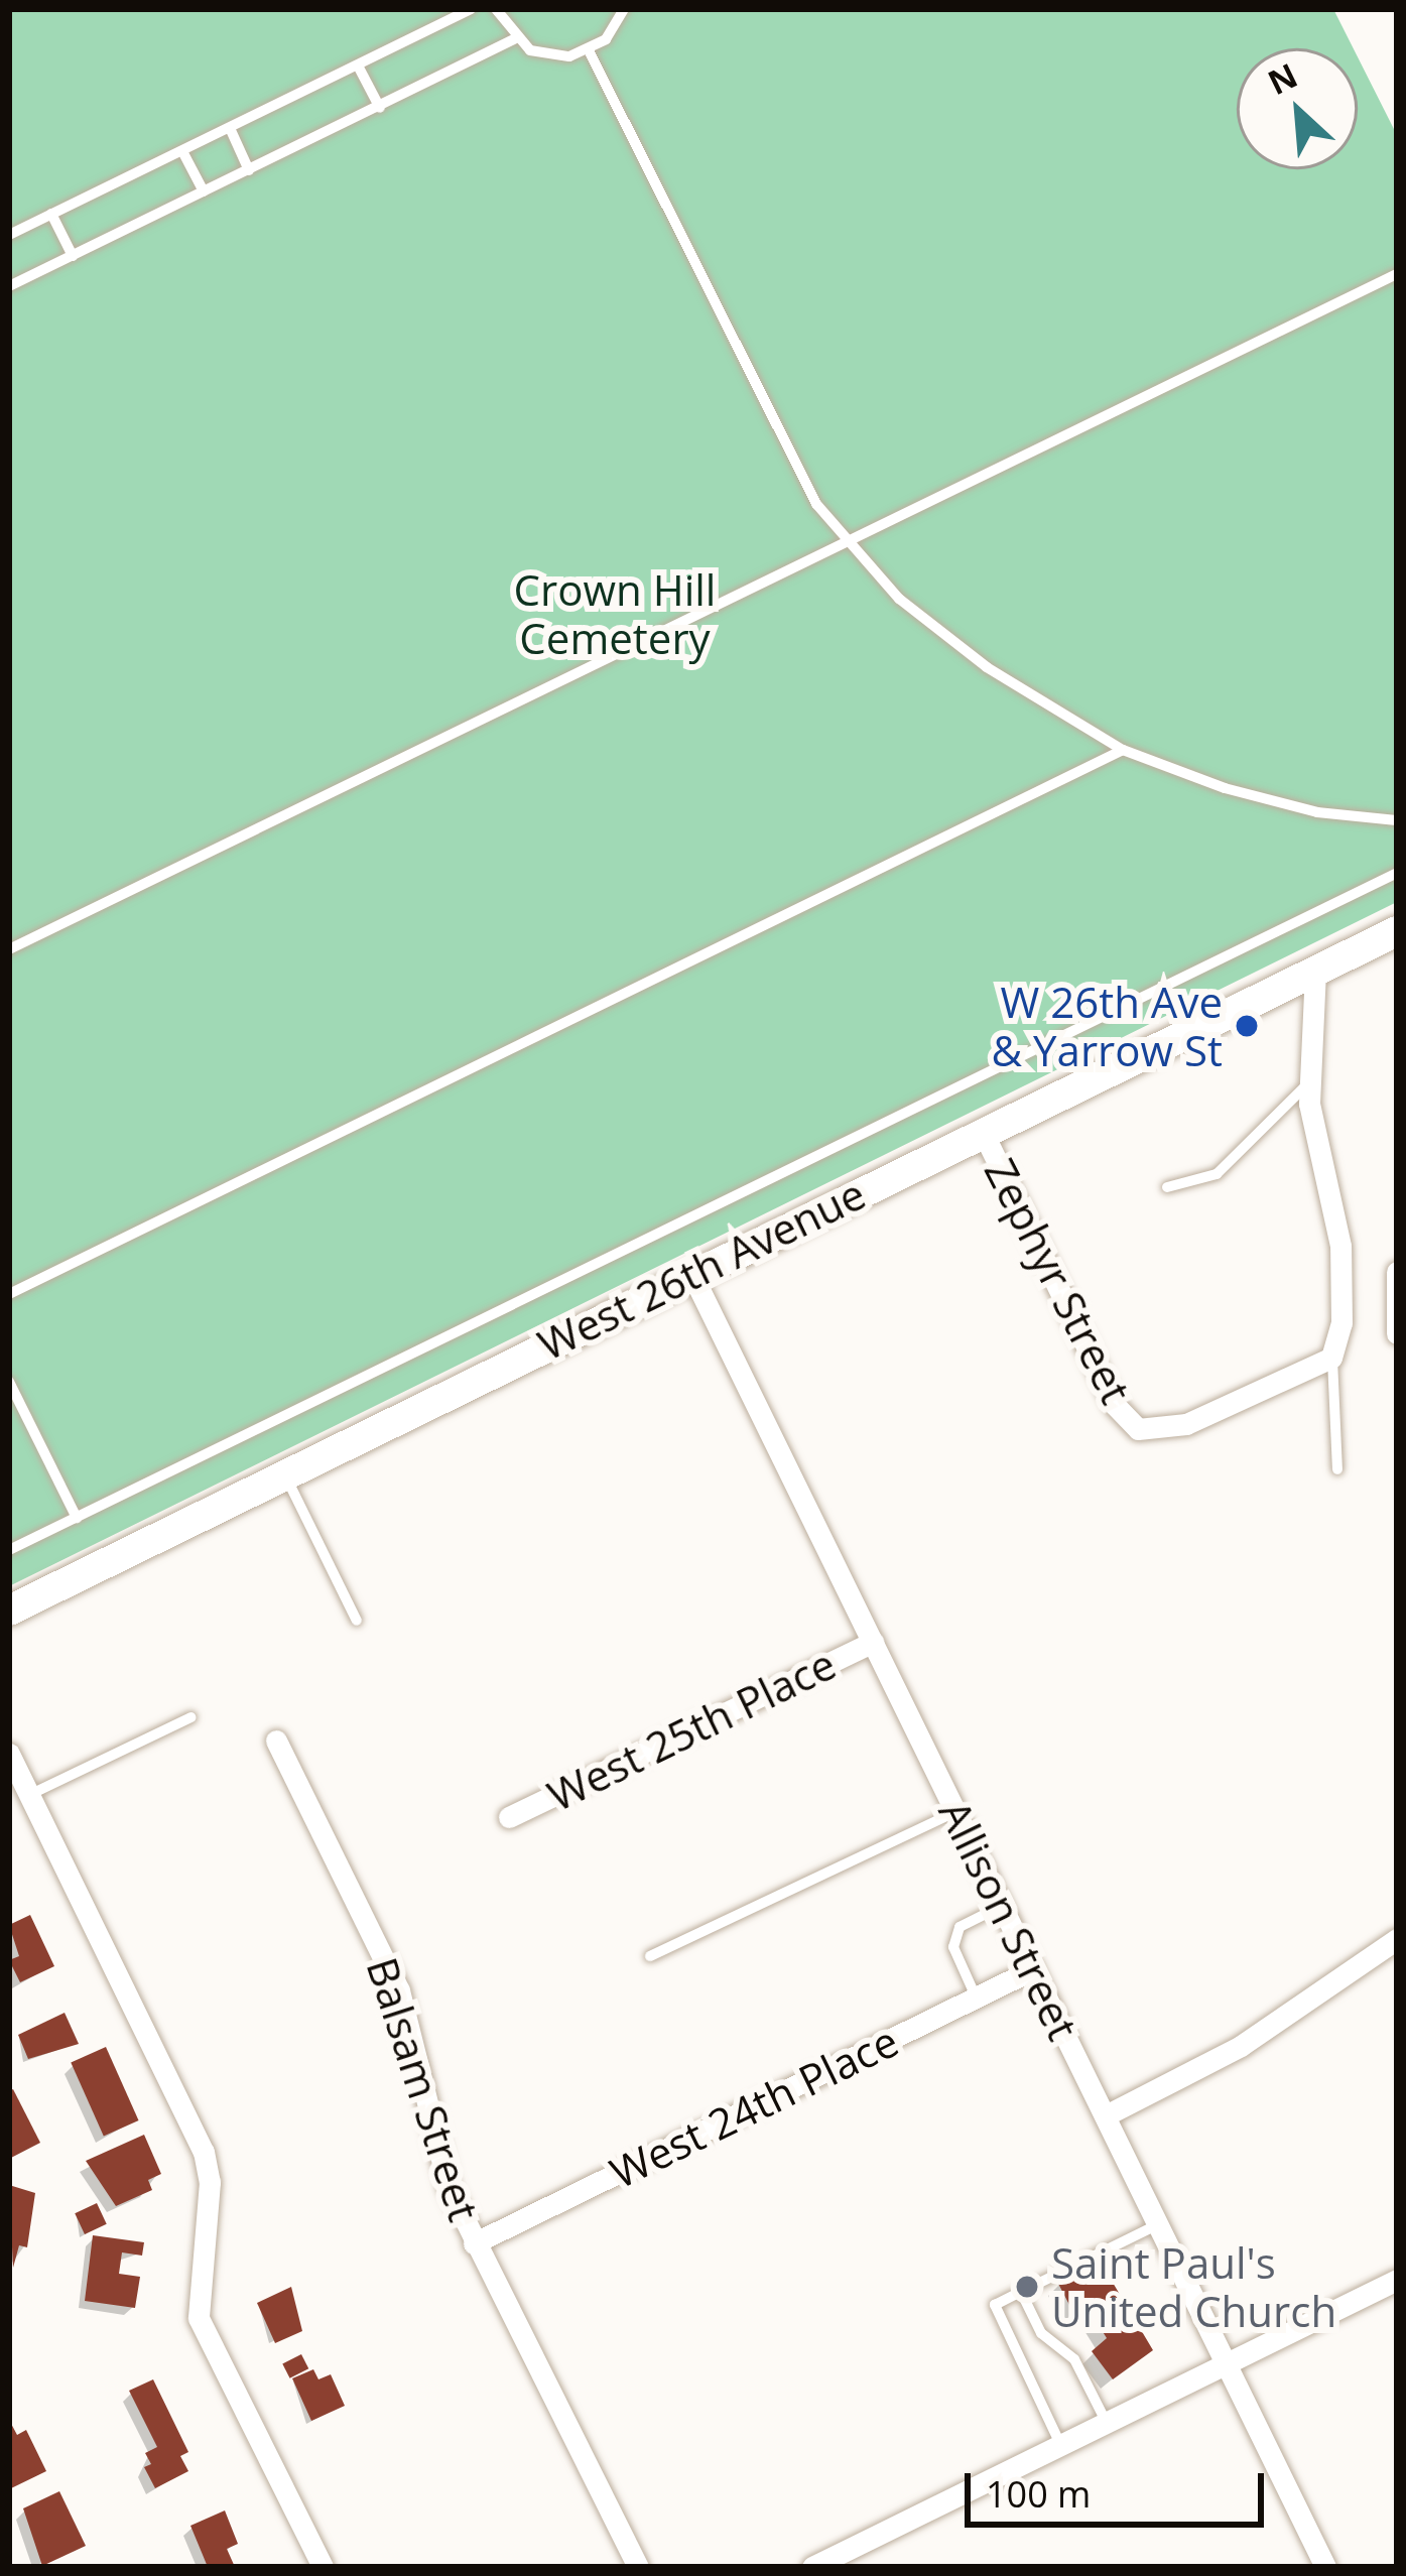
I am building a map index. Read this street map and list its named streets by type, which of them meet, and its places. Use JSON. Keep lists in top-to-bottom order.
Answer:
{
  "streets": {
    "street": [
      "West 26th Avenue",
      "Zephyr Street",
      "West 25th Place",
      "Allison Street",
      "Balsam Street",
      "West 24th Place"
    ]
  },
  "crossings": [
    ["West 26th Avenue", "Zephyr Street"],
    ["West 26th Avenue", "Allison Street"],
    ["West 25th Place", "Allison Street"],
    ["Allison Street", "West 24th Place"],
    ["Balsam Street", "West 24th Place"]
  ],
  "parks": ["Crown Hill Cemetery"],
  "places": ["W 26th Ave & Yarrow St", "Saint Paul's United Church"],
  "scale_bar": "100 m",
  "north": "top left"
}
